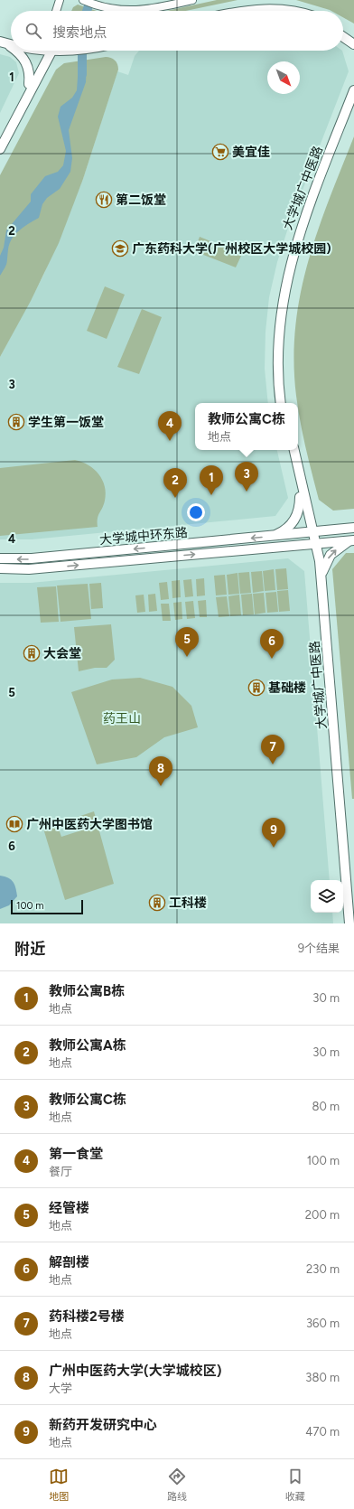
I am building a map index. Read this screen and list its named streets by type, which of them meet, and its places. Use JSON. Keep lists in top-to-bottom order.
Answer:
{
  "streets": {
    "main road": ["大学城广中医路", "大学城中环东路"]
  },
  "crossings": [
    ["大学城广中医路", "大学城中环东路"]
  ],
  "parks": ["药王山"],
  "places": {
    "supermarket": ["美宜佳"],
    "restaurant": ["第二饭堂"],
    "school or university": ["广东药科大学(广州校区大学城校园)"],
    "building": [
      "学生第一饭堂",
      "大会堂",
      "基础楼",
      "工科楼"
    ],
    "library": ["广州中医药大学图书馆"]
  },
  "scale_bar": "100 m",
  "north": "bottom right",
  "page": {
    "search": "搜索地点",
    "popup": ["教师公寓C栋", "地点"],
    "pins": [
      "4",
      "3",
      "1",
      "2",
      "5",
      "6",
      "7",
      "8",
      "9"
    ],
    "scale": "100 m",
    "heading": ["附近", "9个结果"],
    "list": [
      {
        "mark": "1",
        "name": "教师公寓B栋",
        "note": "地点",
        "value": "30 m"
      },
      {
        "mark": "2",
        "name": "教师公寓A栋",
        "note": "地点",
        "value": "30 m"
      },
      {
        "mark": "3",
        "name": "教师公寓C栋",
        "note": "地点",
        "value": "80 m"
      },
      {
        "mark": "4",
        "name": "第一食堂",
        "note": "餐厅",
        "value": "100 m"
      },
      {
        "mark": "5",
        "name": "经管楼",
        "note": "地点",
        "value": "200 m"
      },
      {
        "mark": "6",
        "name": "解剖楼",
        "note": "地点",
        "value": "230 m"
      },
      {
        "mark": "7",
        "name": "药科楼2号楼",
        "note": "地点",
        "value": "360 m"
      },
      {
        "mark": "8",
        "name": "广州中医药大学(大学城校区)",
        "note": "大学",
        "value": "380 m"
      },
      {
        "mark": "9",
        "name": "新药开发研究中心",
        "note": "地点",
        "value": "470 m"
      }
    ],
    "nav": ["地图", "路线", "收藏"]
  },
  "grid": {
    "rows": [
      "1",
      "2",
      "3",
      "4",
      "5",
      "6"
    ]
  }
}
